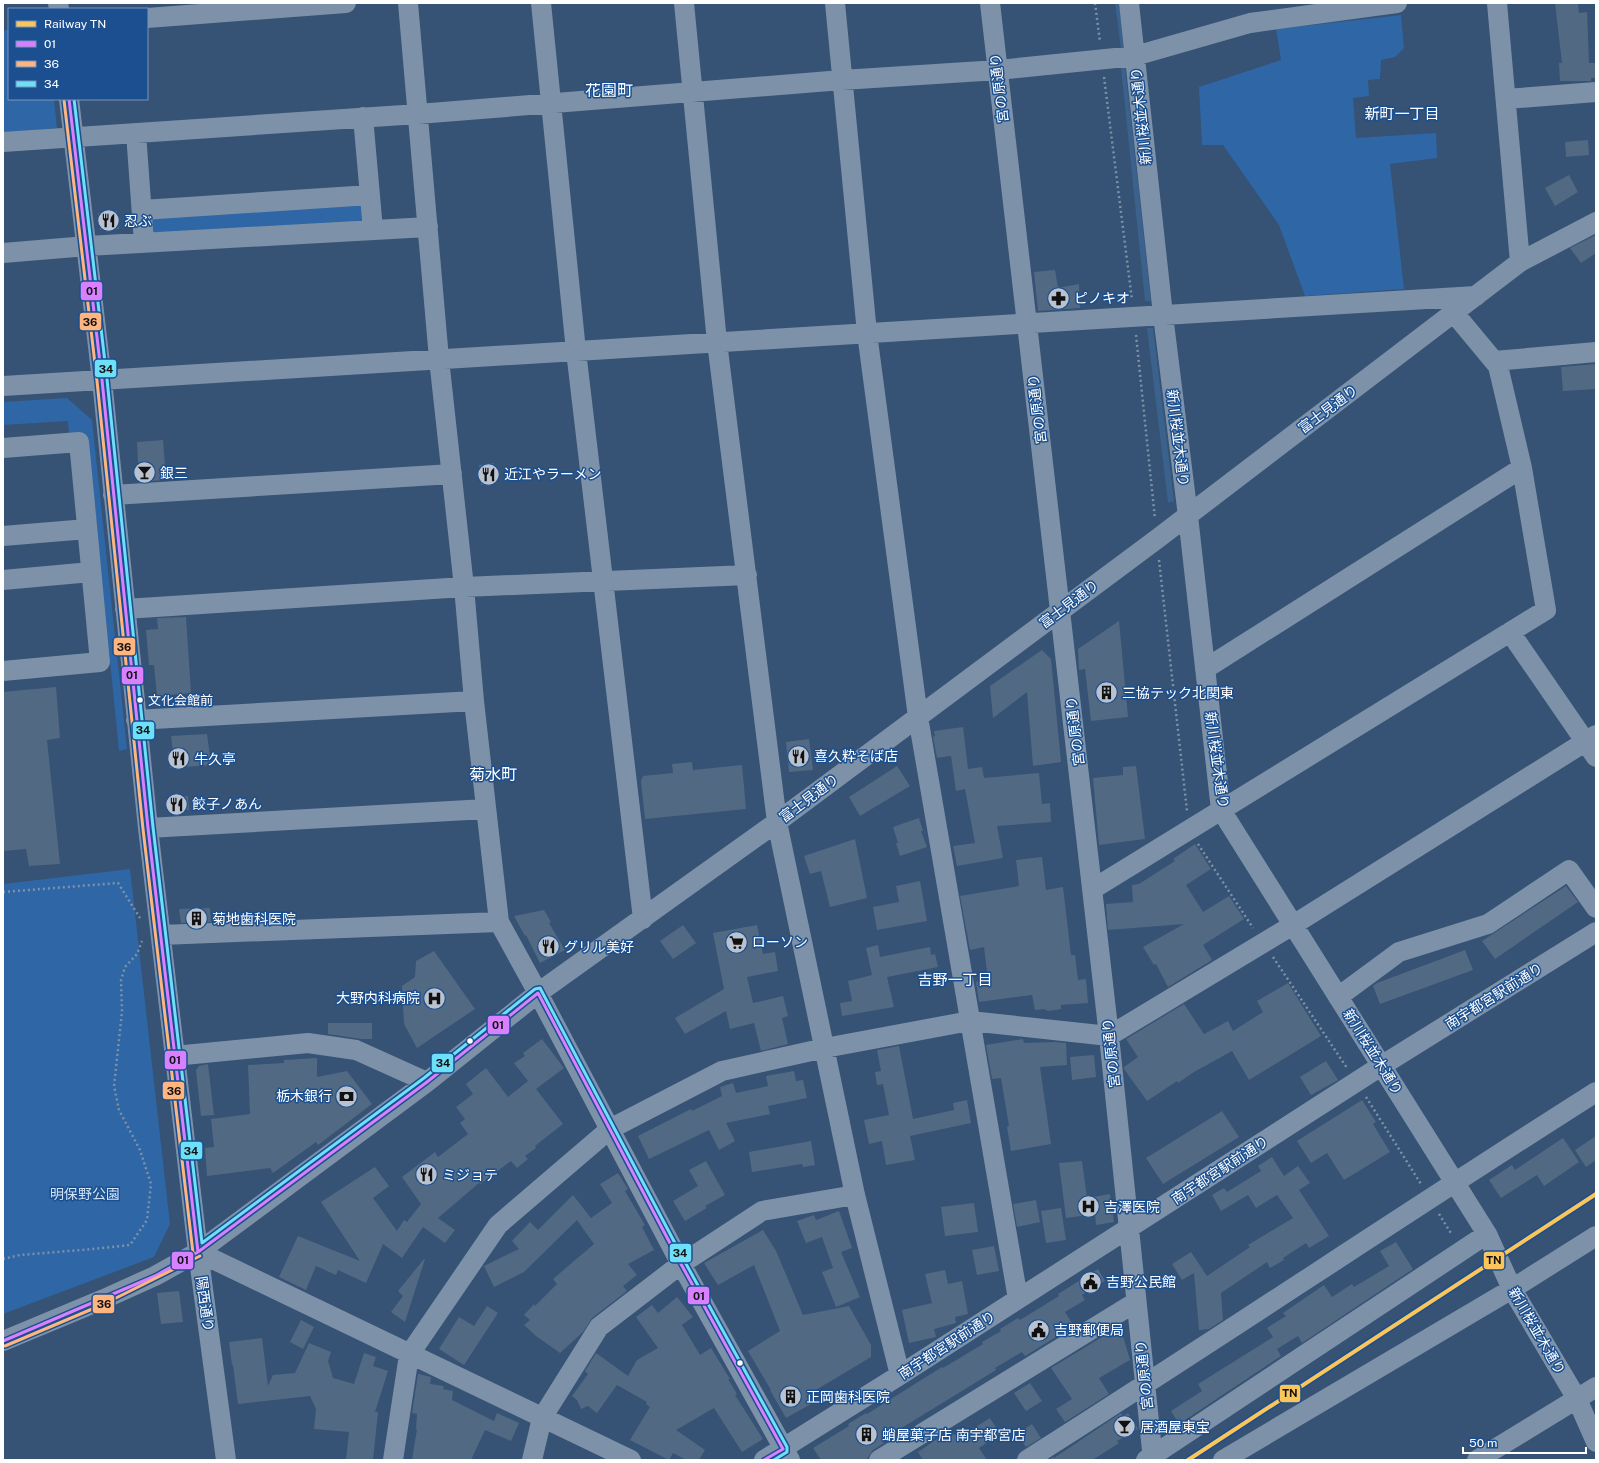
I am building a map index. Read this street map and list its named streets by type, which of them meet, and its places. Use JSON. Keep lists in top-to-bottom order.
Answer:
{
  "streets": {
    "street": [
      "宮の原通り",
      "新川桜並木通り",
      "富士見通り",
      "南宇都宮駅前通り",
      "陽西通り"
    ]
  },
  "crossings": [
    ["宮の原通り", "富士見通り"],
    ["宮の原通り", "南宇都宮駅前通り"],
    ["新川桜並木通り", "富士見通り"],
    ["新川桜並木通り", "南宇都宮駅前通り"],
    ["富士見通り", "陽西通り"]
  ],
  "districts": [
    "花園町",
    "新町一丁目",
    "菊水町",
    "吉野一丁目"
  ],
  "parks": ["明保野公園"],
  "places": {
    "restaurant": [
      "忍ぶ",
      "近江やラーメン",
      "喜久粋そば店",
      "牛久亭",
      "餃子ノあん",
      "グリル美好",
      "ミジョテ"
    ],
    "pharmacy": ["ピノキオ"],
    "bar": ["銀三", "居酒屋東宝"],
    "building": [
      "三協テック北関東",
      "菊地歯科医院",
      "正岡歯科医院",
      "蛸屋菓子店 南宇都宮店"
    ],
    "other": ["文化会館前"],
    "supermarket": ["ローソン"],
    "hospital": ["大野内科病院", "吉澤医院"],
    "bank": ["栃木銀行"],
    "public building": ["吉野公民館", "吉野郵便局"]
  },
  "lines": [
    "transit line 01",
    "transit line 36",
    "transit line 34",
    "rail line TN"
  ],
  "legend": [
    "Railway TN",
    "01",
    "36",
    "34"
  ],
  "scale_bar": "50 m"
}
